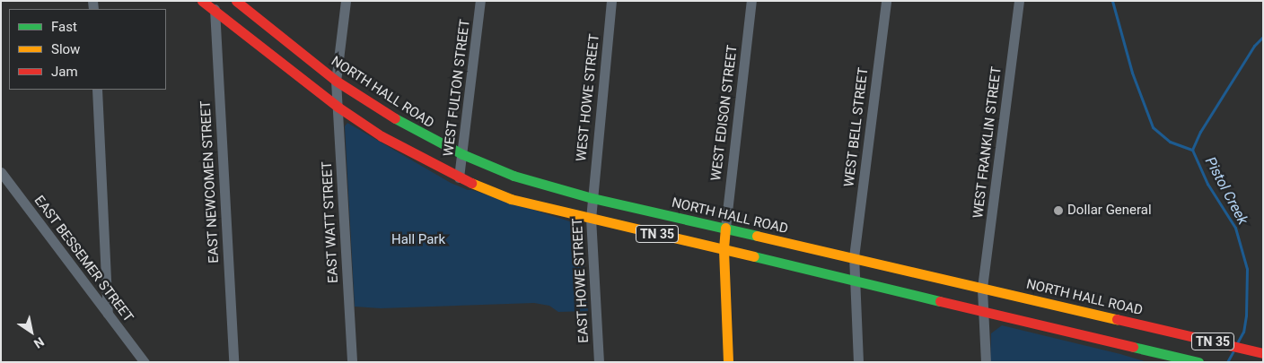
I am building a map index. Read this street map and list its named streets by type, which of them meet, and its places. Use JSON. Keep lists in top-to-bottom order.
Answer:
{
  "streets": {
    "main road": ["NORTH HALL ROAD", "TN 35"],
    "street": [
      "WEST FULTON STREET",
      "WEST HOWE STREET",
      "WEST EDISON STREET",
      "WEST BELL STREET",
      "WEST FRANKLIN STREET",
      "EAST NEWCOMEN STREET",
      "EAST WATT STREET",
      "EAST BESSEMER STREET",
      "EAST HOWE STREET"
    ]
  },
  "crossings": [
    ["WEST FULTON STREET", "NORTH HALL ROAD"],
    ["WEST FULTON STREET", "TN 35"],
    ["NORTH HALL ROAD", "WEST HOWE STREET"],
    ["NORTH HALL ROAD", "WEST EDISON STREET"],
    ["NORTH HALL ROAD", "WEST BELL STREET"],
    ["NORTH HALL ROAD", "WEST FRANKLIN STREET"],
    ["NORTH HALL ROAD", "EAST WATT STREET"],
    ["NORTH HALL ROAD", "EAST HOWE STREET"],
    ["WEST HOWE STREET", "EAST HOWE STREET"],
    ["WEST BELL STREET", "TN 35"],
    ["WEST FRANKLIN STREET", "TN 35"],
    ["EAST NEWCOMEN STREET", "TN 35"],
    ["EAST WATT STREET", "TN 35"],
    ["TN 35", "EAST HOWE STREET"]
  ],
  "water": ["Pistol Creek"],
  "parks": ["Hall Park"],
  "places": ["Dollar General"],
  "legend": ["Fast", "Slow", "Jam"],
  "north": "bottom right"
}
